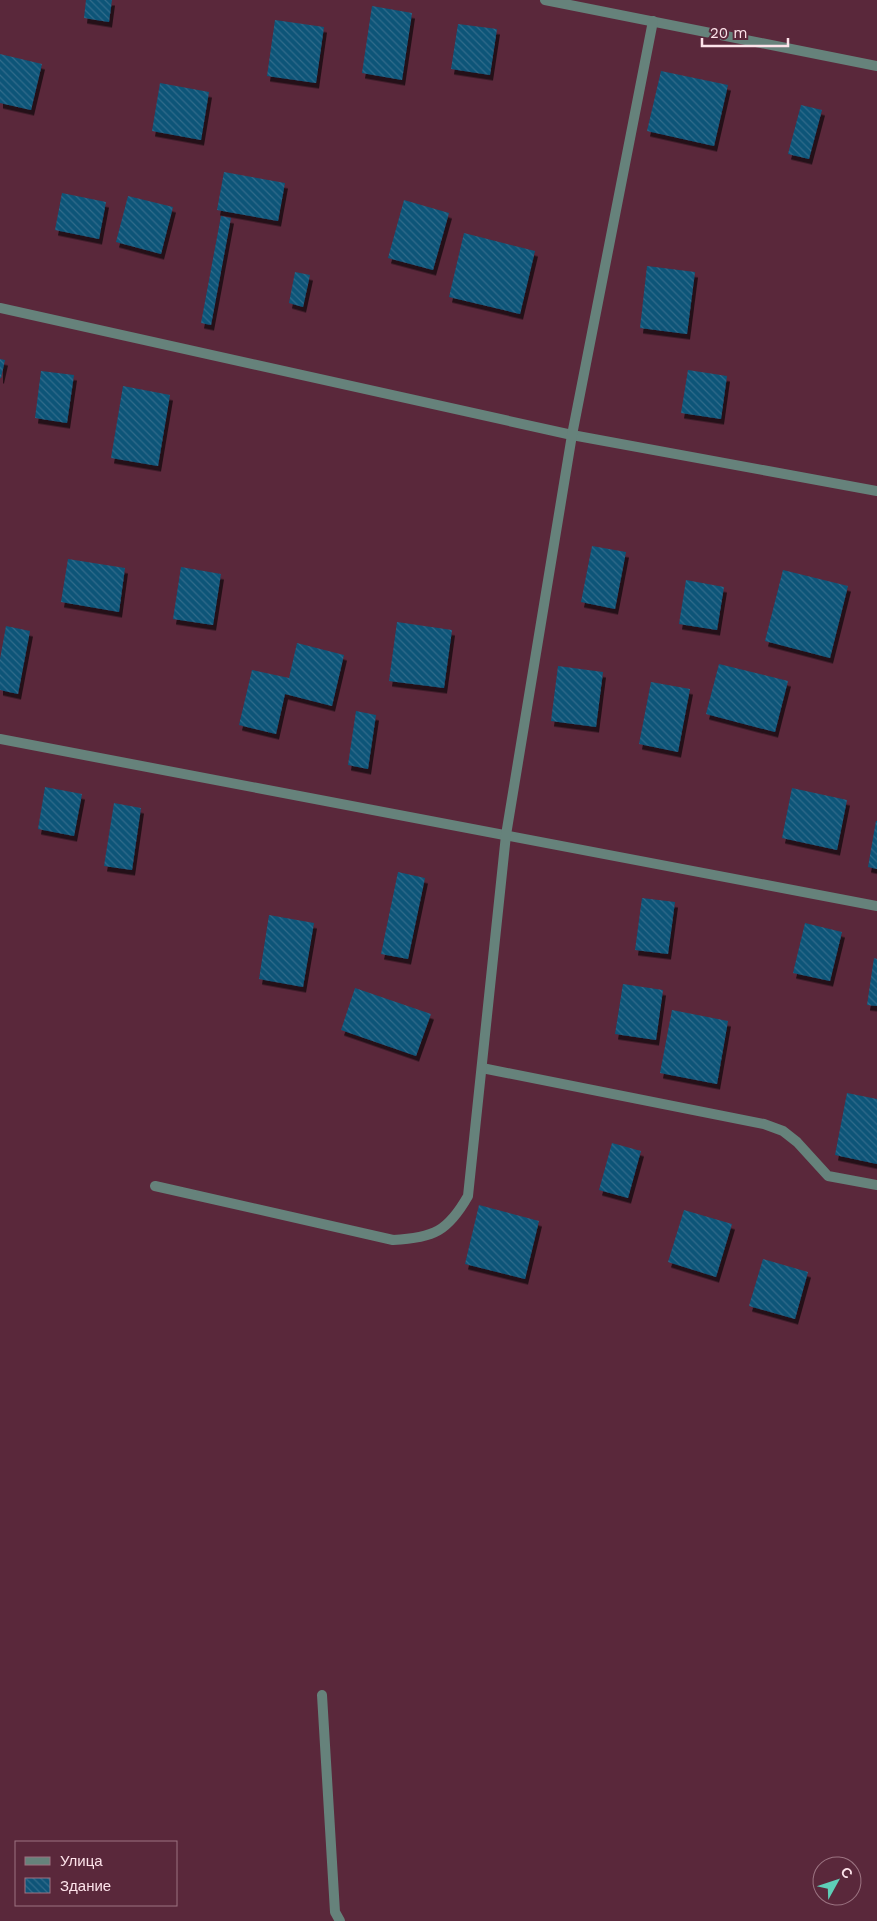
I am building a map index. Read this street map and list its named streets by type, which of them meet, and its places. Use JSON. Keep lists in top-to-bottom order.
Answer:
{
  "legend": ["Улица", "Здание"],
  "scale_bar": "20 m",
  "north": "top right"
}
